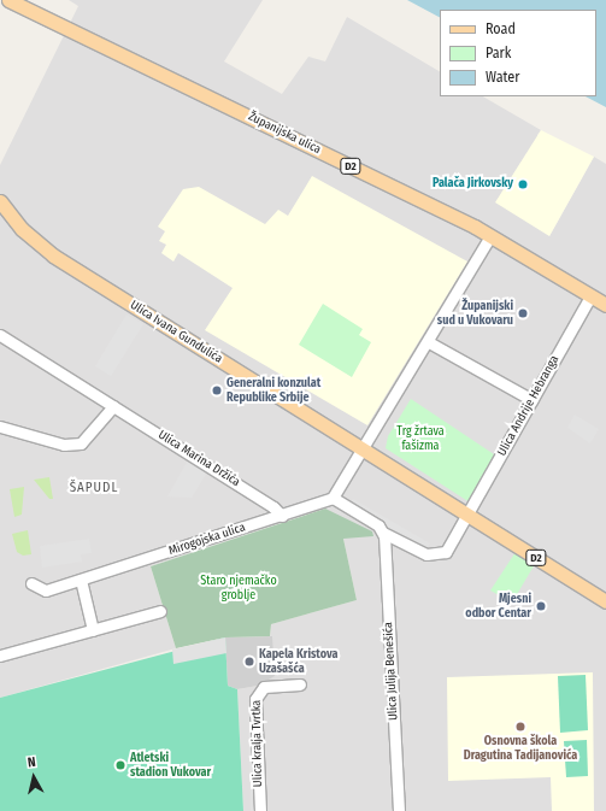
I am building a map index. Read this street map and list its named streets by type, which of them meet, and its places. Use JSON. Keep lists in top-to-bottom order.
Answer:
{
  "streets": {
    "main road": ["Županijska ulica", "D2", "Ulica Ivana Gundulića"],
    "street": [
      "Ulica Andrije Hebranga",
      "Ulica Marina Držića",
      "Mirogojska ulica",
      "Ulica Julija Benešića",
      "Ulica kralja Tvrtka"
    ]
  },
  "crossings": [
    ["Županijska ulica", "Ulica Andrije Hebranga"],
    ["D2", "Ulica Ivana Gundulića"],
    ["D2", "Ulica Andrije Hebranga"],
    ["Ulica Marina Držića", "Mirogojska ulica"]
  ],
  "districts": ["ŠAPUDL"],
  "parks": ["Trg žrtava fašizma", "Staro njemačko groblje"],
  "places": [
    "Palača Jirkovsky",
    "Županijski sud u Vukovaru",
    "Generalni konzulat Republike Srbije",
    "Mjesni odbor Centar",
    "Kapela Kristova Uzašašća",
    "Osnovna škola Dragutina Tadijanovića",
    "Atletski stadion Vukovar"
  ],
  "legend": ["Road", "Park", "Water"],
  "north": "top"
}
